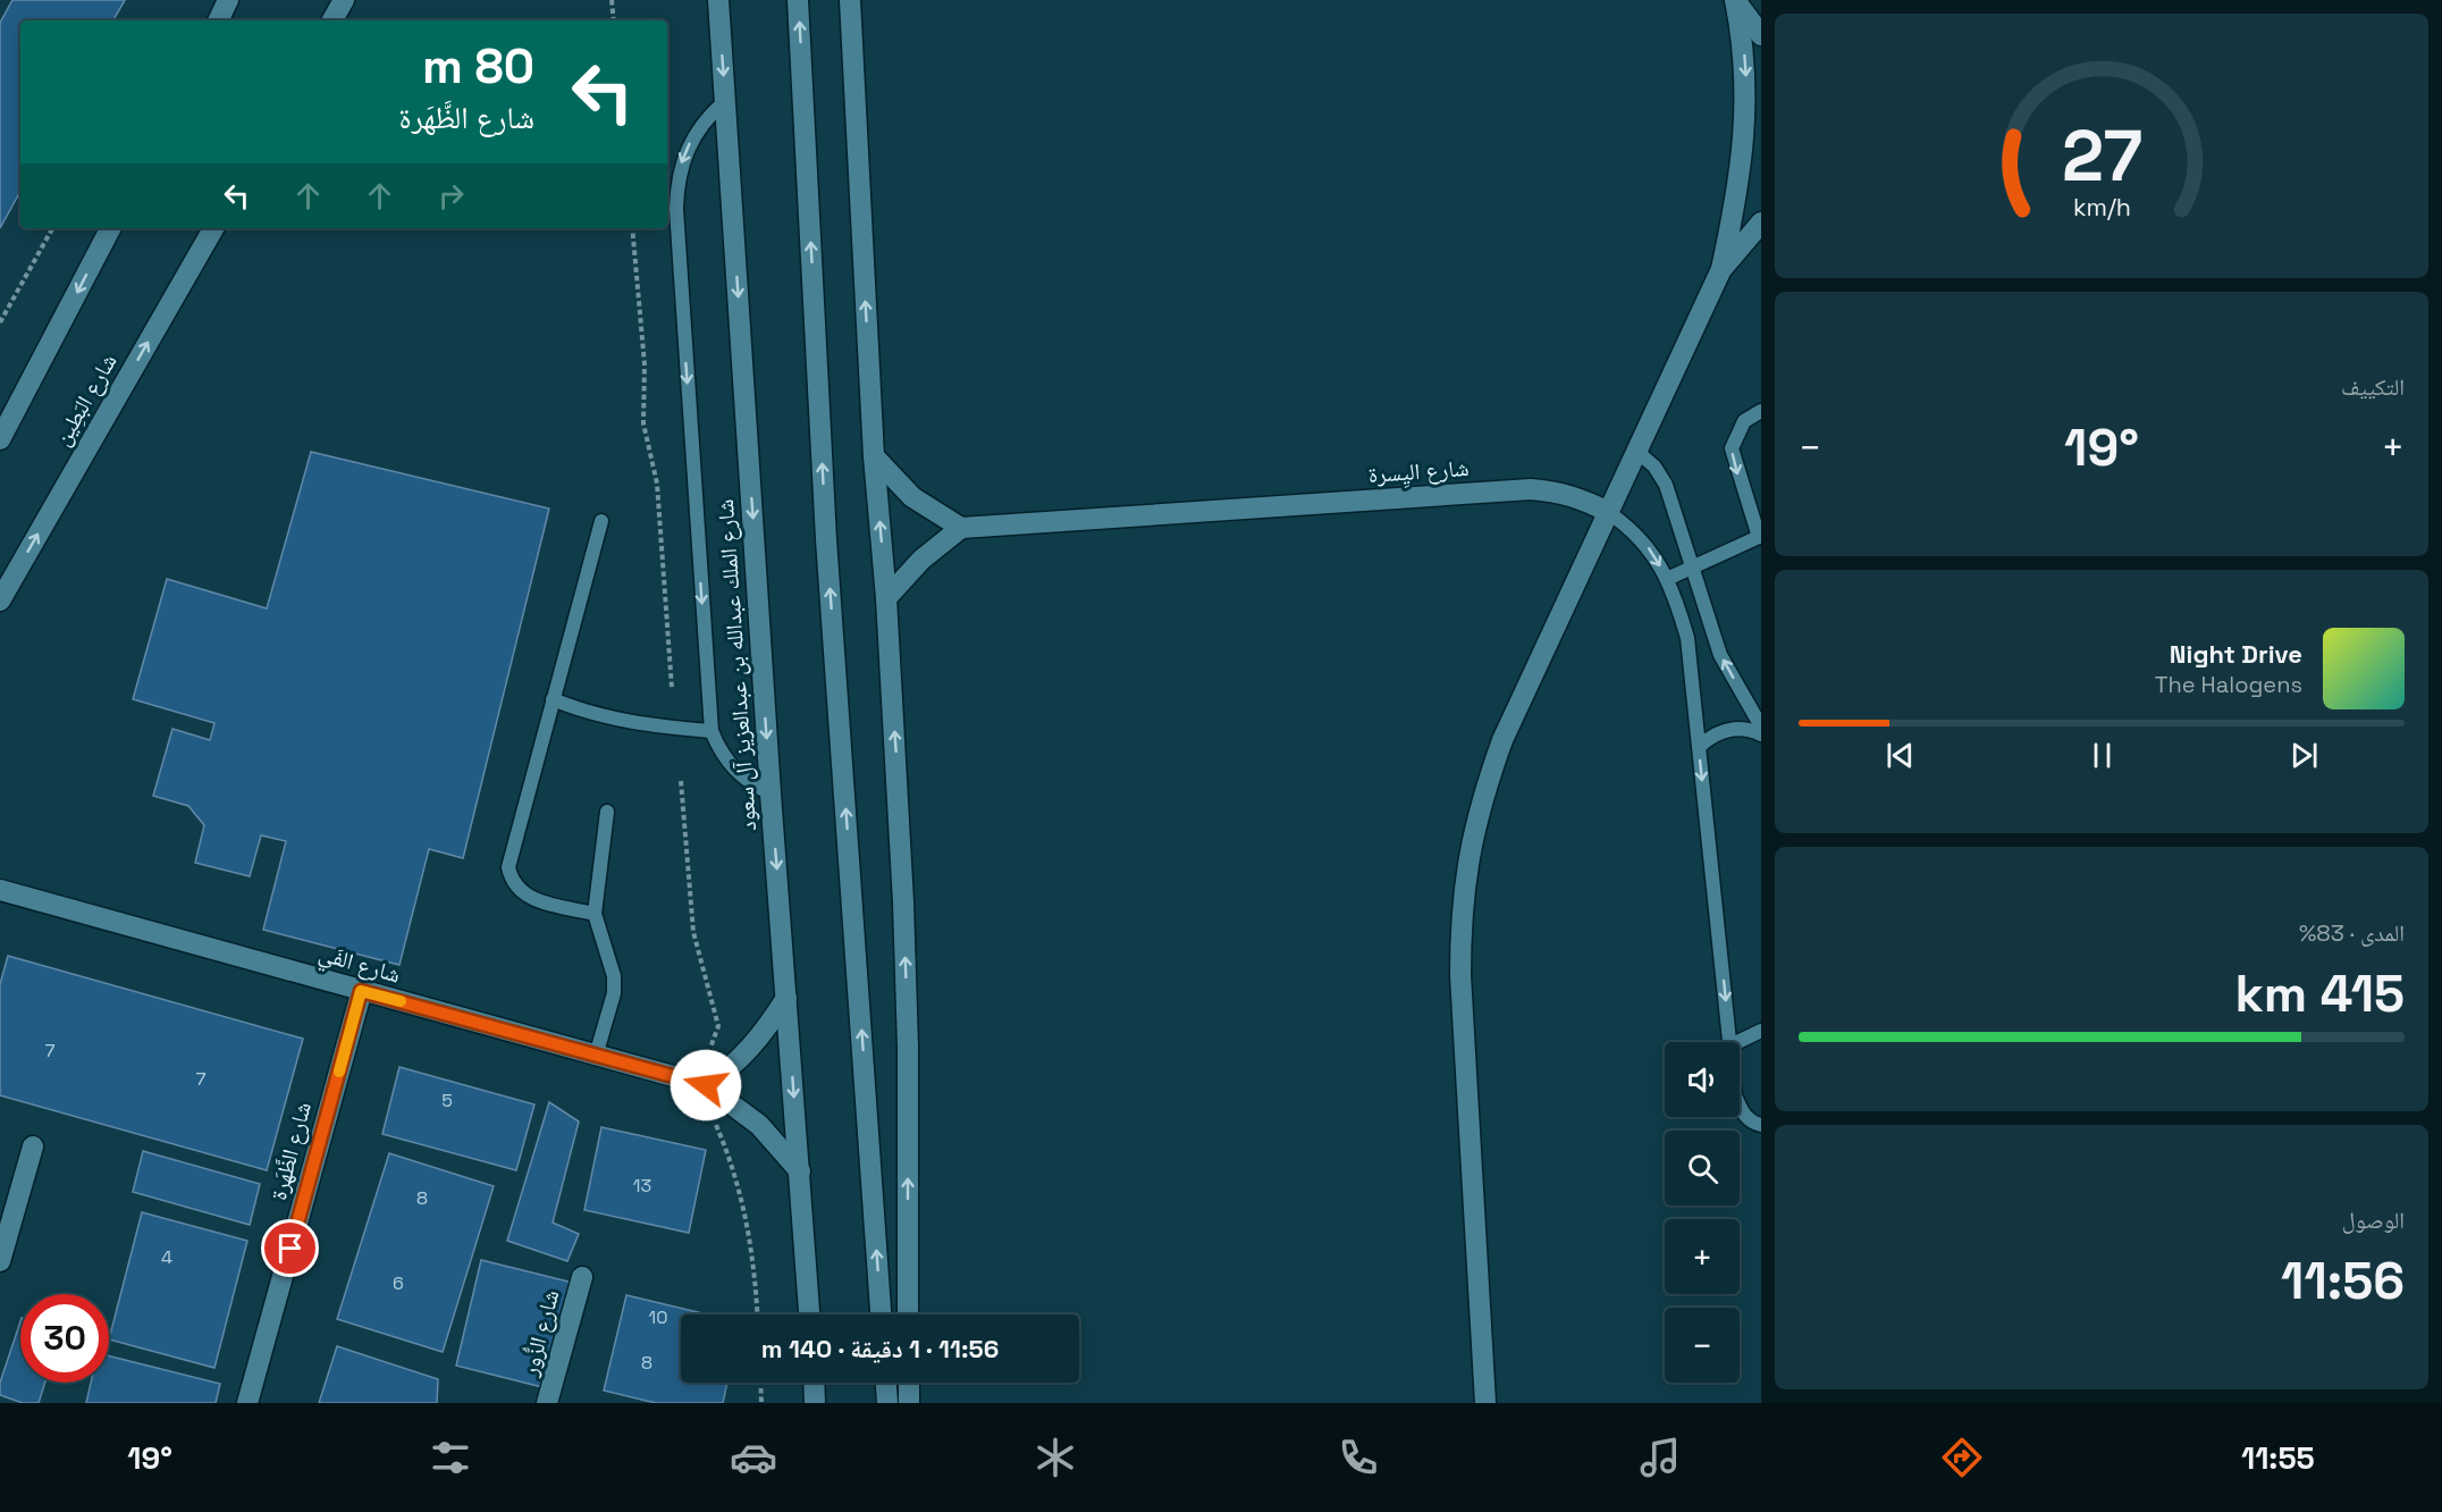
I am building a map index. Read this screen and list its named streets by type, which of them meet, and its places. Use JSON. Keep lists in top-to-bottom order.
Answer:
{
  "streets": {
    "main road": [
      "شارع البَطِين",
      "شارع اليِسرة",
      "شارع الملك عبدالله بن عبدالعزيز آل سعود",
      "شارع الفَي",
      "شارع الظَّهَرة",
      "شارع الزُّور"
    ]
  },
  "crossings": [
    ["شارع الملك عبدالله بن عبدالعزيز آل سعود", "شارع الفَي"],
    ["شارع الفَي", "شارع الظَّهَرة"]
  ],
  "house_numbers": [
    "7",
    "7",
    "5",
    "13",
    "8",
    "4",
    "6",
    "10",
    "8"
  ],
  "page": {
    "turn": ["80 m", "شارع الظَّهَرة"],
    "tile": [
      "التكييف",
      ["المدى · 83%", "415 km"],
      ["الوصول", "11:56"]
    ],
    "heat": ["−", "19°", "+"],
    "song": ["Night Drive", "The Halogens"],
    "map_buttons": ["+", "−"],
    "limit": "30",
    "trip": "11:56 · 1 دقيقة · 140 m",
    "tabs": ["11:55", "19°"],
    "gauge": ["27", "km/h"]
  }
}
